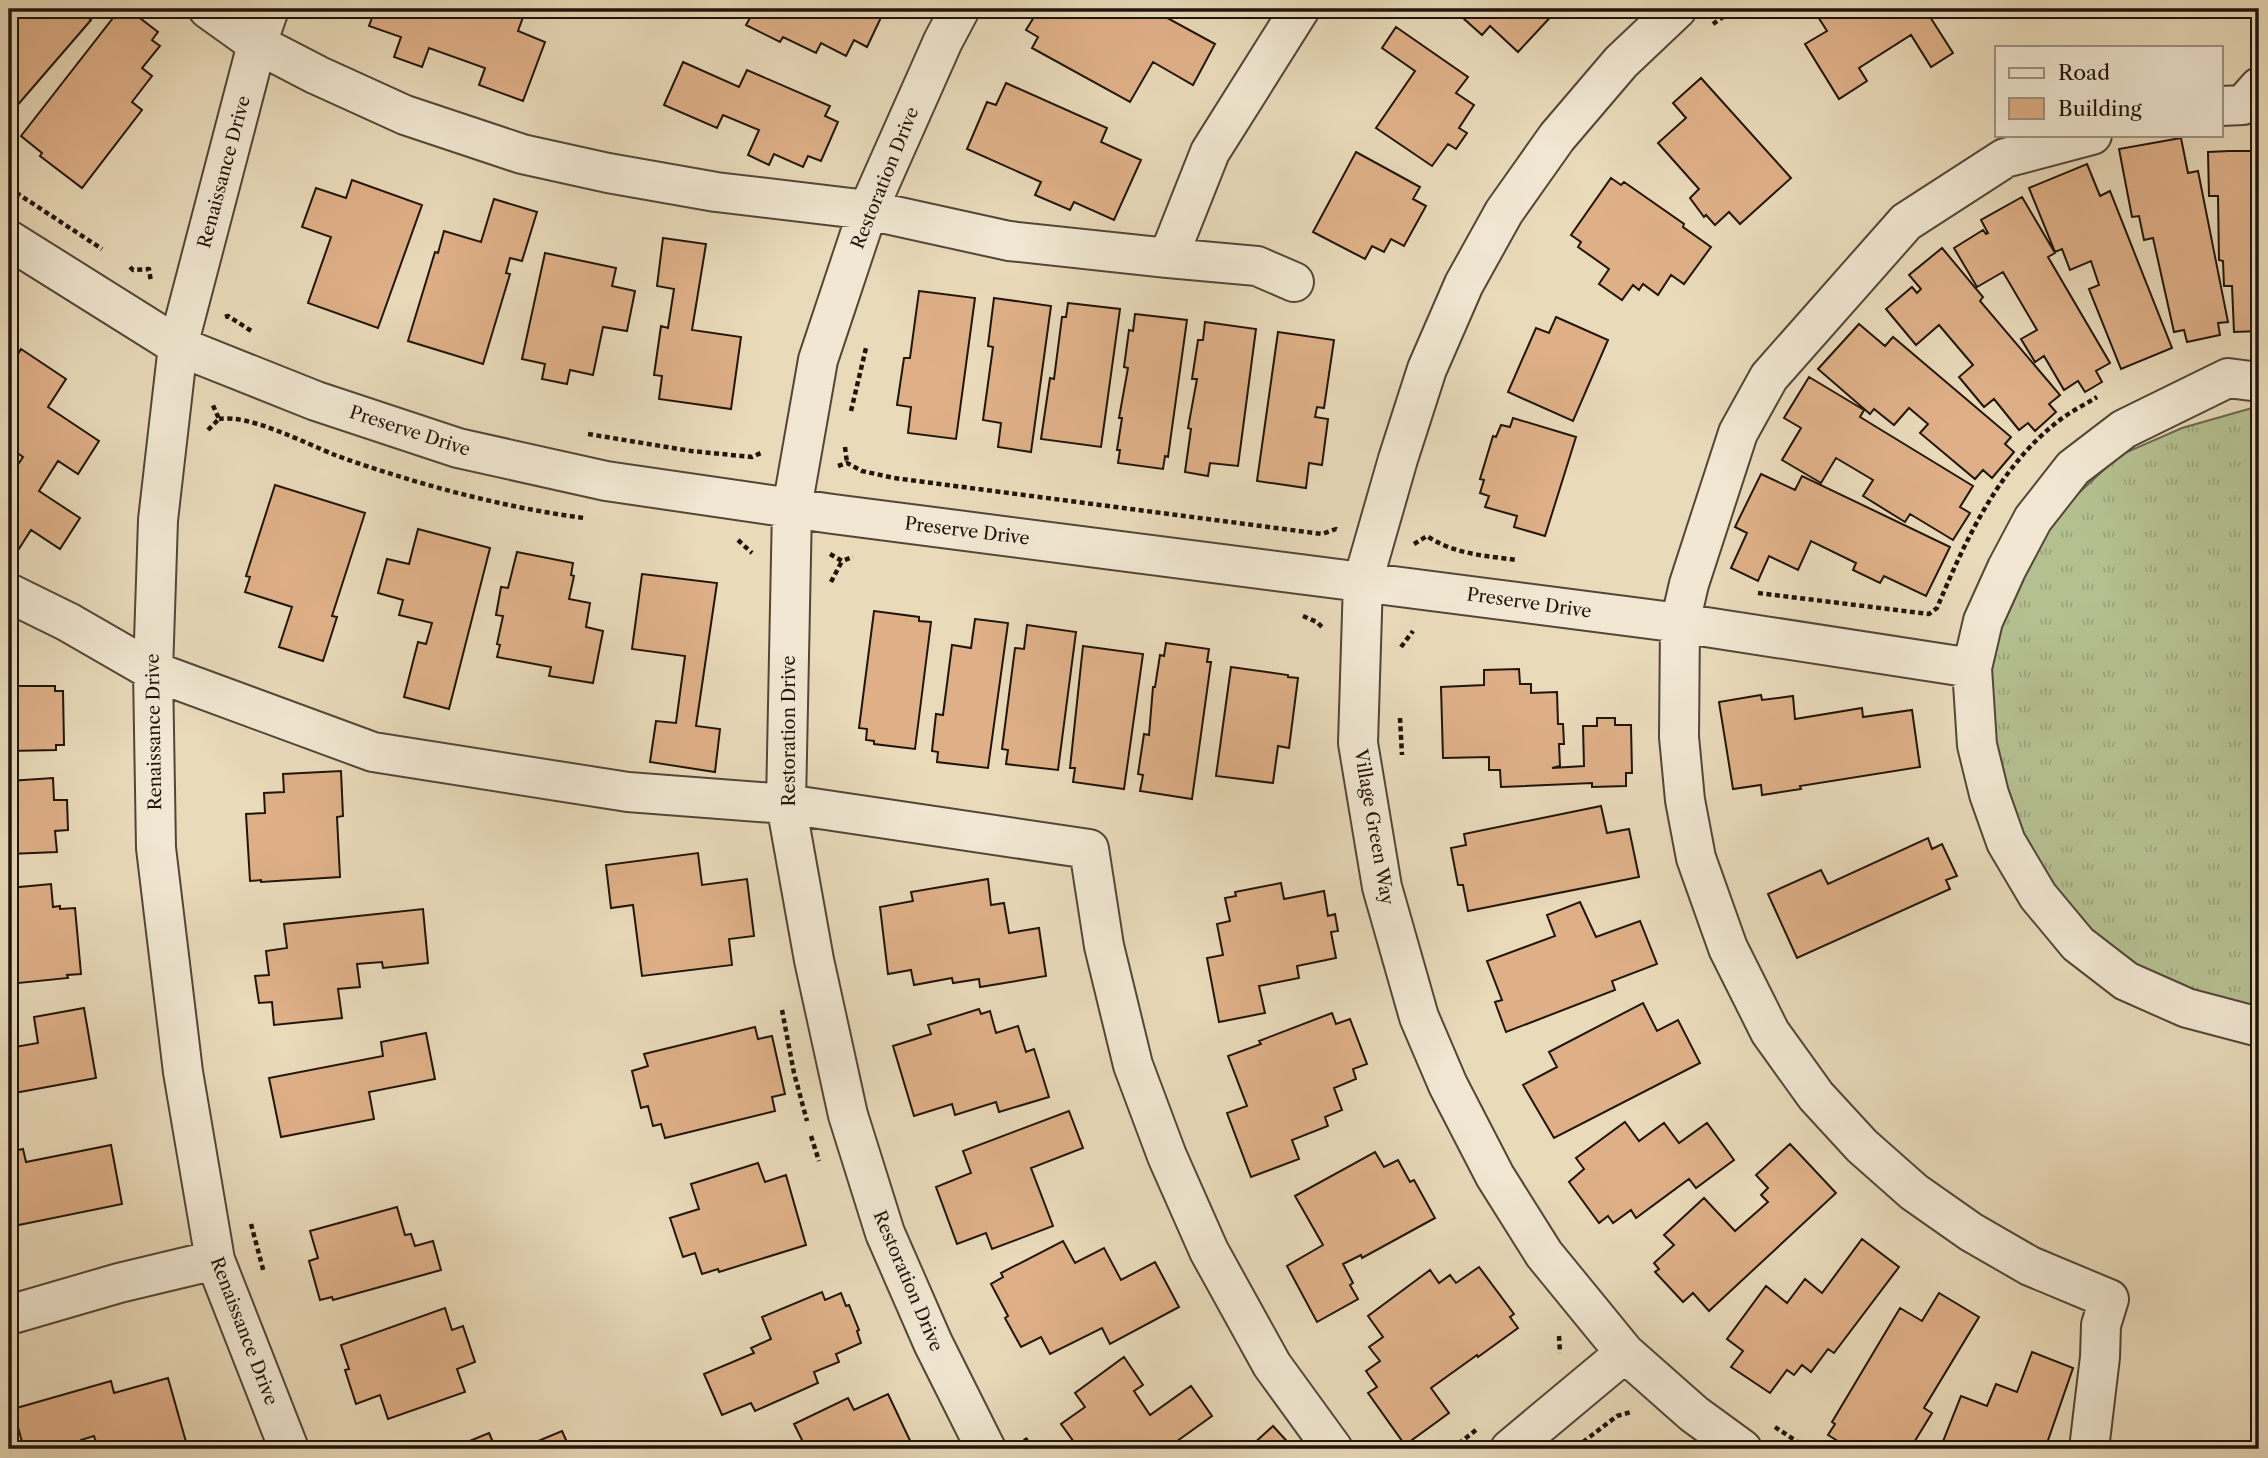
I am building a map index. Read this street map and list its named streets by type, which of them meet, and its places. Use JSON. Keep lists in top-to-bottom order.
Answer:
{
  "streets": {
    "street": [
      "Renaissance Drive",
      "Restoration Drive",
      "Preserve Drive",
      "Village Green Way"
    ]
  },
  "crossings": [
    ["Renaissance Drive", "Preserve Drive"],
    ["Restoration Drive", "Preserve Drive"],
    ["Preserve Drive", "Village Green Way"]
  ],
  "legend": ["Road", "Building"]
}
